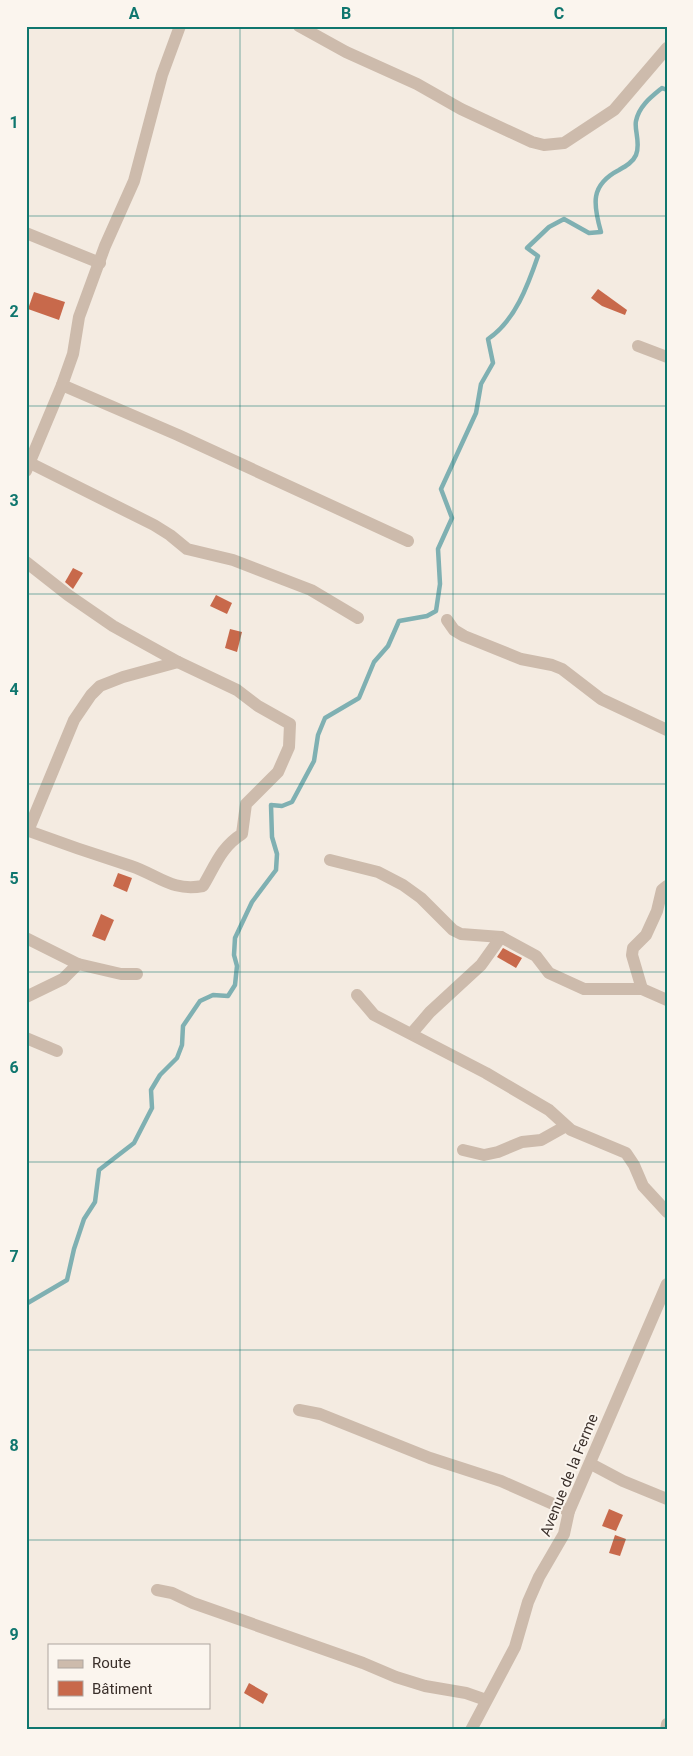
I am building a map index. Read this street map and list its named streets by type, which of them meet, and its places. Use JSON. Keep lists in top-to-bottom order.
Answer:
{
  "streets": {
    "street": ["Avenue de la Ferme"]
  },
  "legend": ["Route", "Bâtiment"],
  "grid": {
    "columns": ["A", "B", "C"],
    "rows": [
      "1",
      "2",
      "3",
      "4",
      "5",
      "6",
      "7",
      "8",
      "9"
    ]
  }
}
